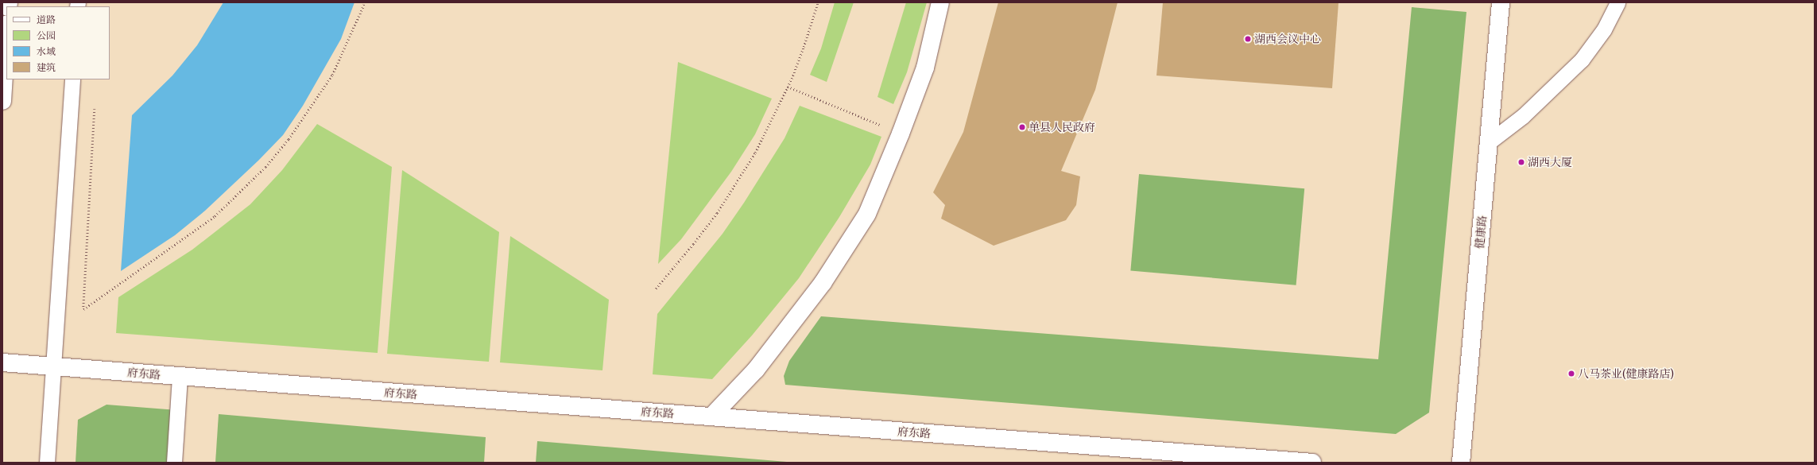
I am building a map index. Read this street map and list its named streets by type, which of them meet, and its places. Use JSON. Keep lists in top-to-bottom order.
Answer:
{
  "streets": {
    "street": ["健康路", "府东路"]
  },
  "places": [
    "湖西会议中心",
    "单县人民政府",
    "湖西大厦",
    "八马茶业(健康路店)"
  ],
  "legend": [
    "道路",
    "公园",
    "水域",
    "建筑"
  ]
}
